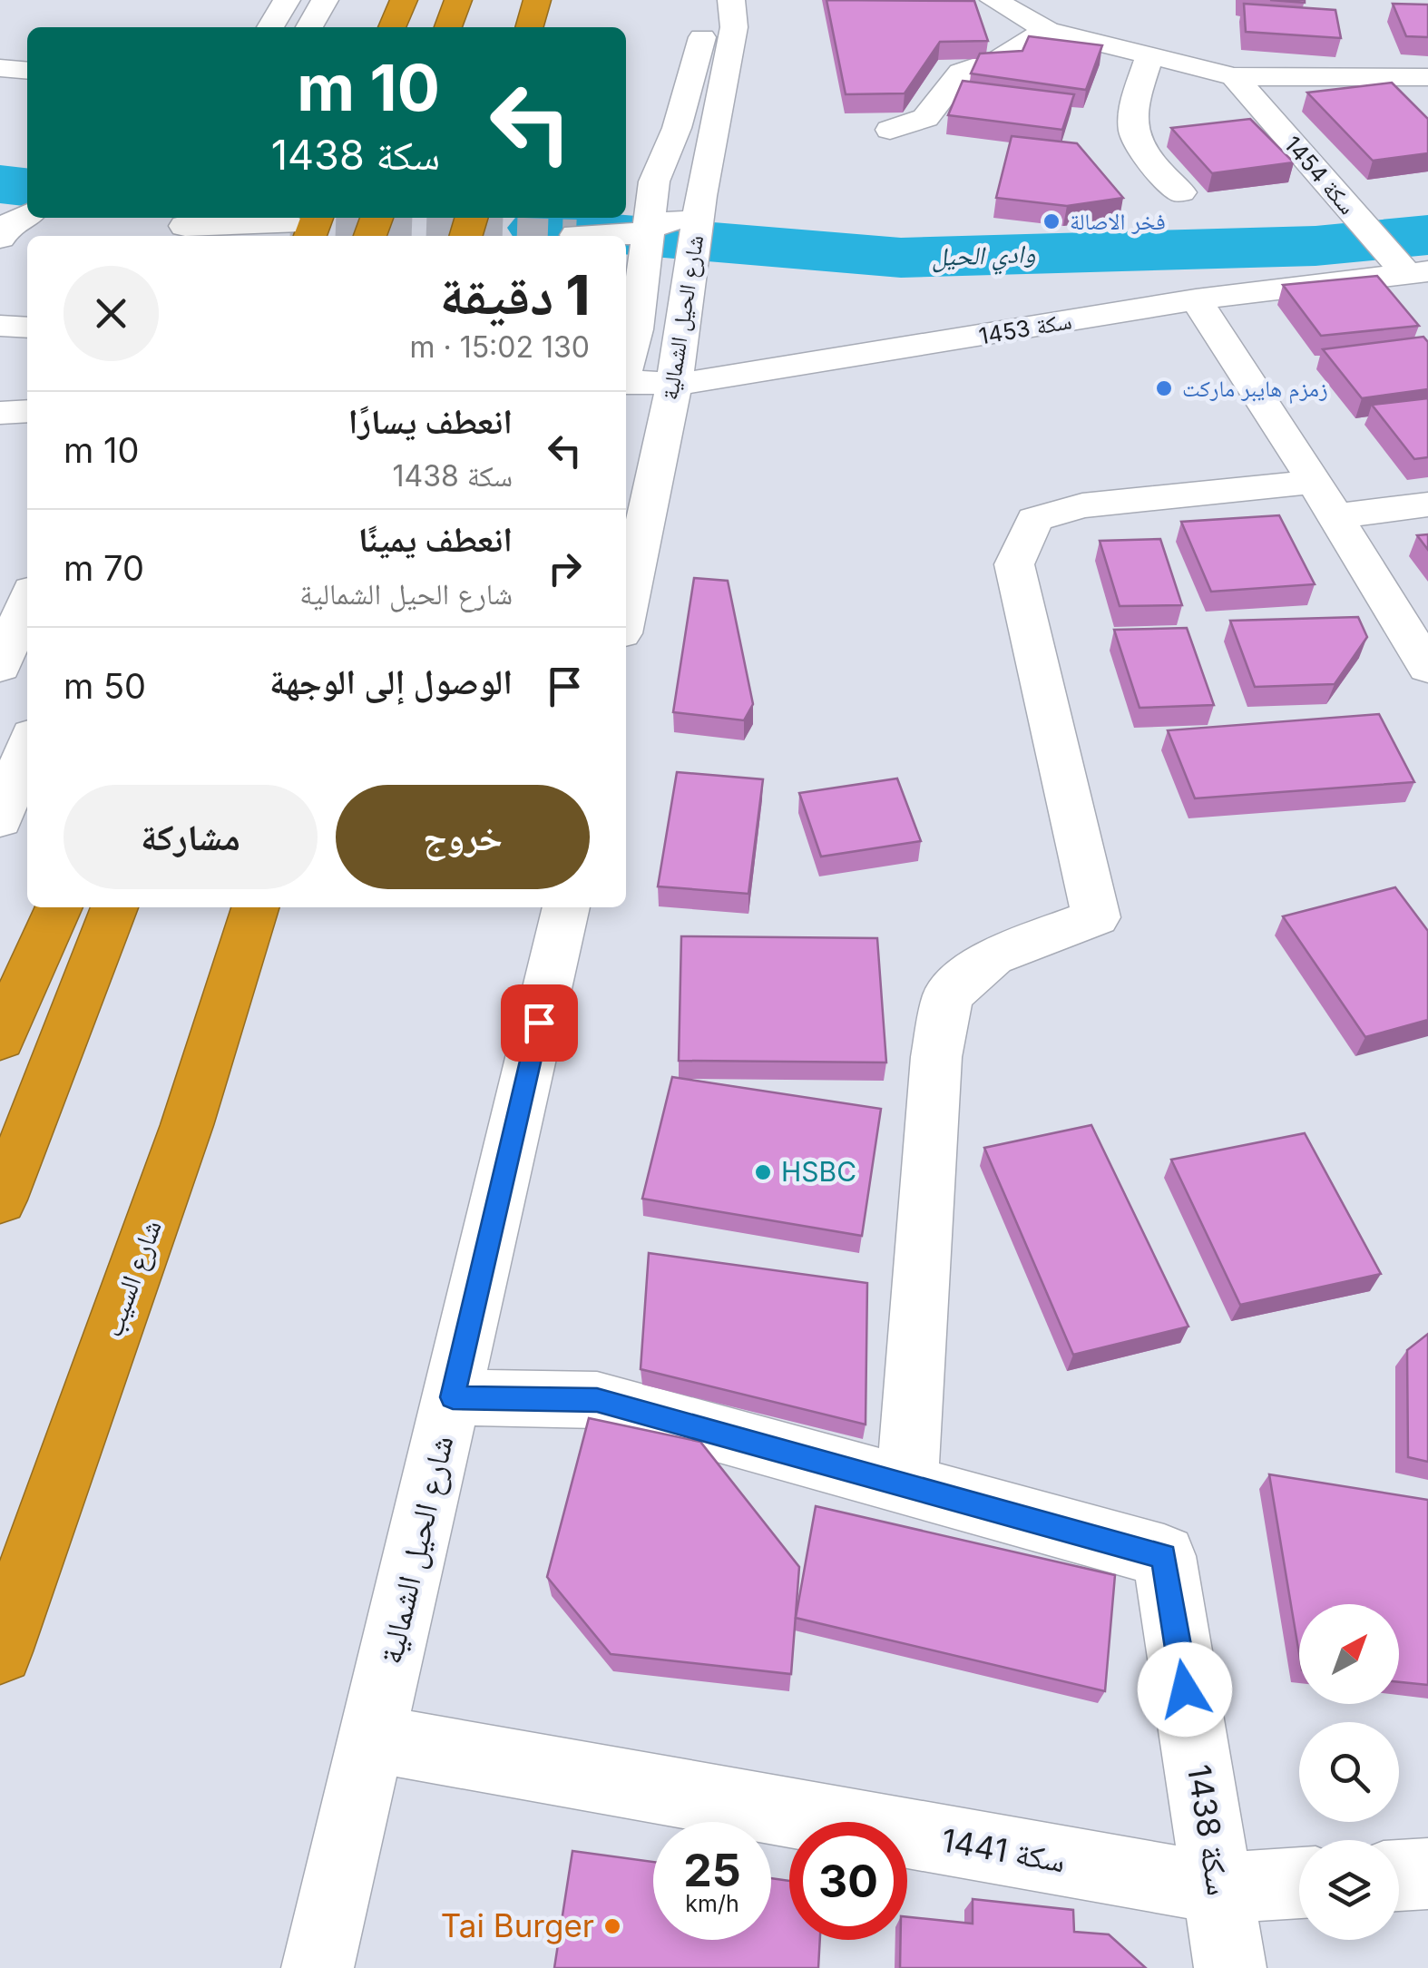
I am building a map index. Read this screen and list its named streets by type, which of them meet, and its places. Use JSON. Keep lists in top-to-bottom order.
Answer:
{
  "streets": {
    "highway": ["شارع السيب"],
    "street": [
      "سكة 1454",
      "شارع الحيل الشمالية",
      "سكة 1453",
      "سكة 1438",
      "سكة 1441"
    ]
  },
  "crossings": [
    ["سكة 1454", "سكة 1453"],
    ["شارع الحيل الشمالية", "سكة 1453"],
    ["شارع الحيل الشمالية", "سكة 1438"],
    ["شارع الحيل الشمالية", "سكة 1441"],
    ["سكة 1438", "سكة 1441"]
  ],
  "water": ["وادي الحيل"],
  "places": [
    "فخر الاصالة",
    "زمزم هايبر ماركت",
    "HSBC",
    "Tai Burger"
  ],
  "north": "top right",
  "page": {
    "turn": ["10 m", "سكة 1438"],
    "heading": ["1 دقيقة", "130 m · 15:02"],
    "list": [
      {
        "name": "انعطف يسارًا",
        "note": "سكة 1438",
        "value": "10 m"
      },
      {
        "name": "انعطف يمينًا",
        "note": "شارع الحيل الشمالية",
        "value": "70 m"
      },
      {
        "name": "الوصول إلى الوجهة",
        "value": "50 m"
      }
    ],
    "buttons": ["خروج", "مشاركة"],
    "speed": "25 km/h",
    "limit": "30"
  }
}
